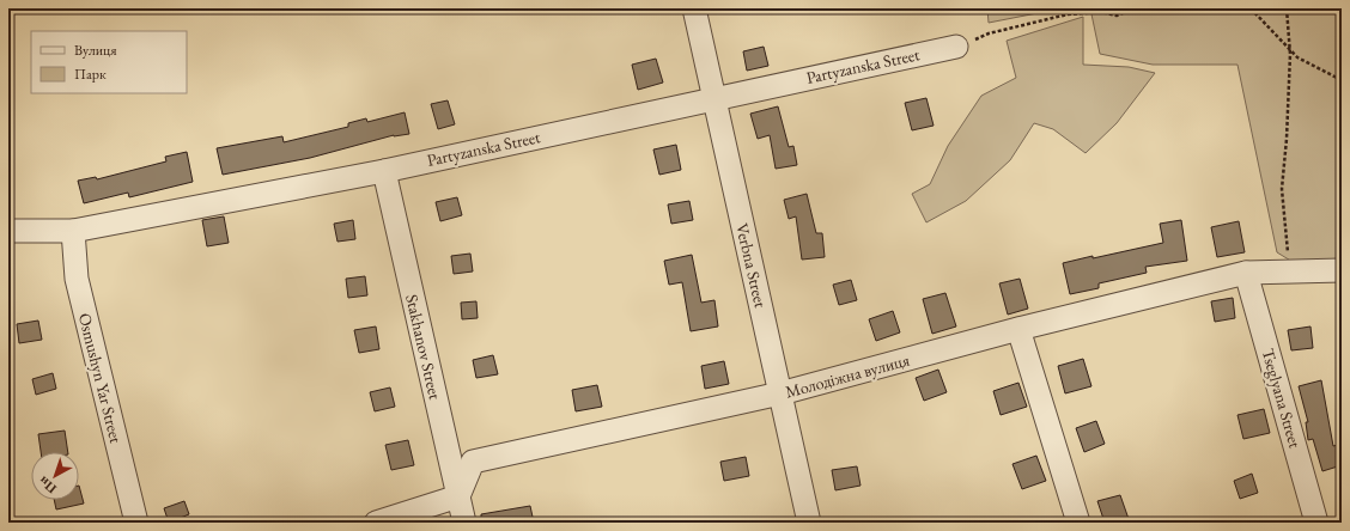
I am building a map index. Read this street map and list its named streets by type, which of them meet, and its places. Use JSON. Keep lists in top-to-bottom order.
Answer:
{
  "streets": {
    "street": [
      "Partyzanska Street",
      "Verbna Street",
      "Stakhanov Street",
      "Молодіжна вулиця",
      "Osmushyn Yar Street",
      "Tseglyana Street"
    ]
  },
  "crossings": [
    ["Partyzanska Street", "Verbna Street"],
    ["Partyzanska Street", "Stakhanov Street"],
    ["Partyzanska Street", "Osmushyn Yar Street"],
    ["Verbna Street", "Молодіжна вулиця"],
    ["Stakhanov Street", "Молодіжна вулиця"],
    ["Молодіжна вулиця", "Tseglyana Street"]
  ],
  "legend": ["Вулиця", "Парк"],
  "north": "bottom left"
}
